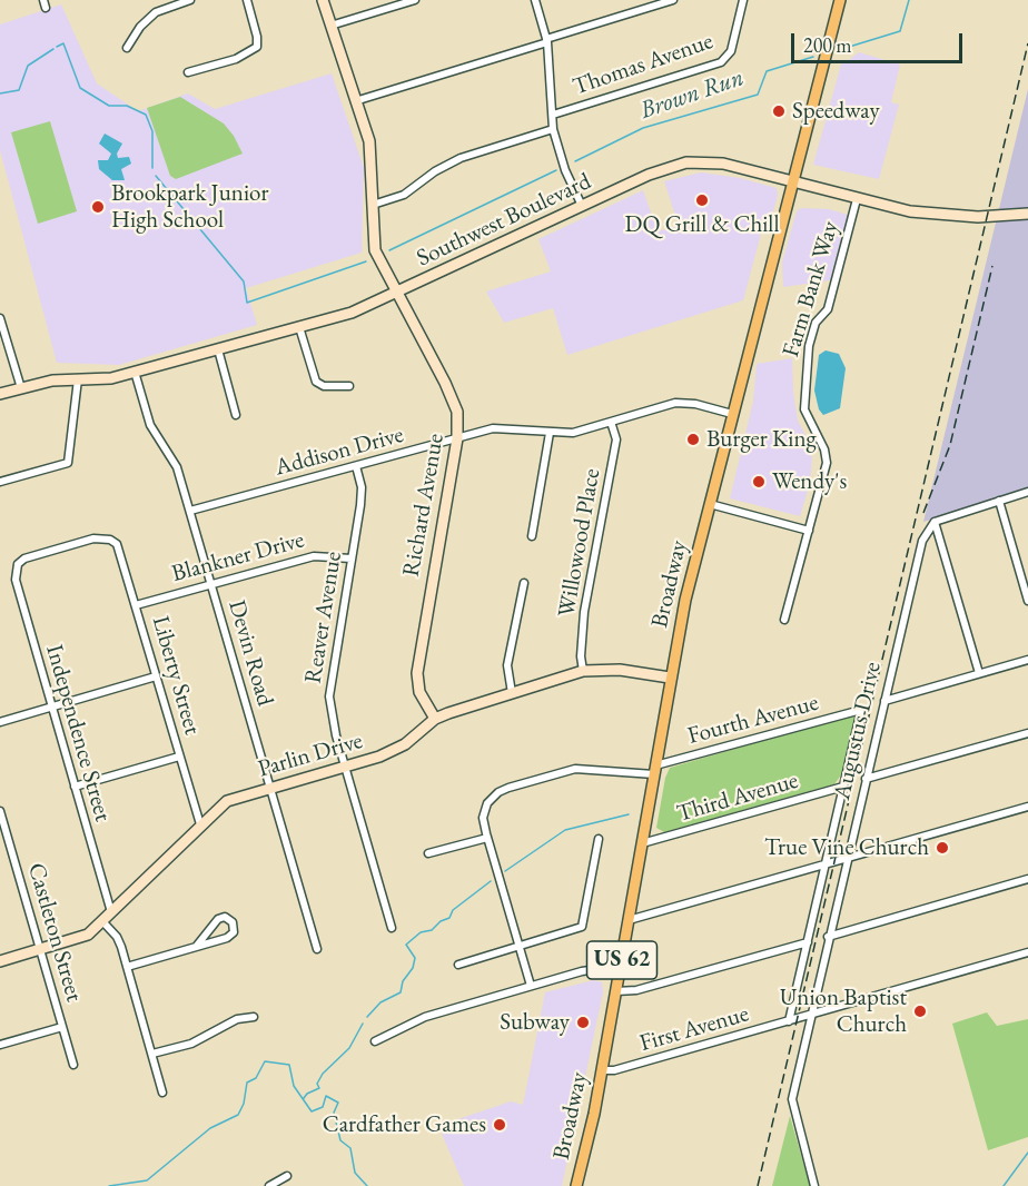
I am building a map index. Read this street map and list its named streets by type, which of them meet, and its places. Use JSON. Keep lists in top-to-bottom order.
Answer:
{
  "streets": {
    "main road": ["Broadway", "US 62"],
    "street": [
      "Thomas Avenue",
      "Southwest Boulevard",
      "Farm Bank Way",
      "Addison Drive",
      "Richard Avenue",
      "Willowood Place",
      "Blankner Drive",
      "Reaver Avenue",
      "Devin Road",
      "Liberty Street",
      "Fourth Avenue",
      "Augustus Drive",
      "Independence Street",
      "Parlin Drive",
      "Third Avenue",
      "Castleton Street",
      "First Avenue"
    ]
  },
  "crossings": [
    ["Southwest Boulevard", "Farm Bank Way"],
    ["Southwest Boulevard", "Richard Avenue"],
    ["Southwest Boulevard", "Broadway"],
    ["Southwest Boulevard", "Devin Road"],
    ["Addison Drive", "Richard Avenue"],
    ["Addison Drive", "Willowood Place"],
    ["Addison Drive", "Broadway"],
    ["Addison Drive", "Reaver Avenue"],
    ["Addison Drive", "Devin Road"],
    ["Richard Avenue", "Parlin Drive"],
    ["Willowood Place", "Parlin Drive"],
    ["Blankner Drive", "Reaver Avenue"],
    ["Blankner Drive", "Devin Road"],
    ["Blankner Drive", "Liberty Street"],
    ["Broadway", "Fourth Avenue"],
    ["Broadway", "Parlin Drive"],
    ["Broadway", "Third Avenue"],
    ["Broadway", "First Avenue"],
    ["Reaver Avenue", "Parlin Drive"],
    ["Devin Road", "Parlin Drive"],
    ["Liberty Street", "Independence Street"],
    ["Liberty Street", "Parlin Drive"],
    ["Fourth Avenue", "Third Avenue"],
    ["Augustus Drive", "First Avenue"],
    ["Independence Street", "Parlin Drive"],
    ["Parlin Drive", "Castleton Street"]
  ],
  "water": ["Brown Run"],
  "places": [
    "Speedway",
    "DQ Grill & Chill",
    "Brookpark Junior High School",
    "Burger King",
    "Wendy's",
    "True Vine Church",
    "Union Baptist Church",
    "Subway",
    "Cardfather Games"
  ],
  "scale_bar": "200 m"
}
